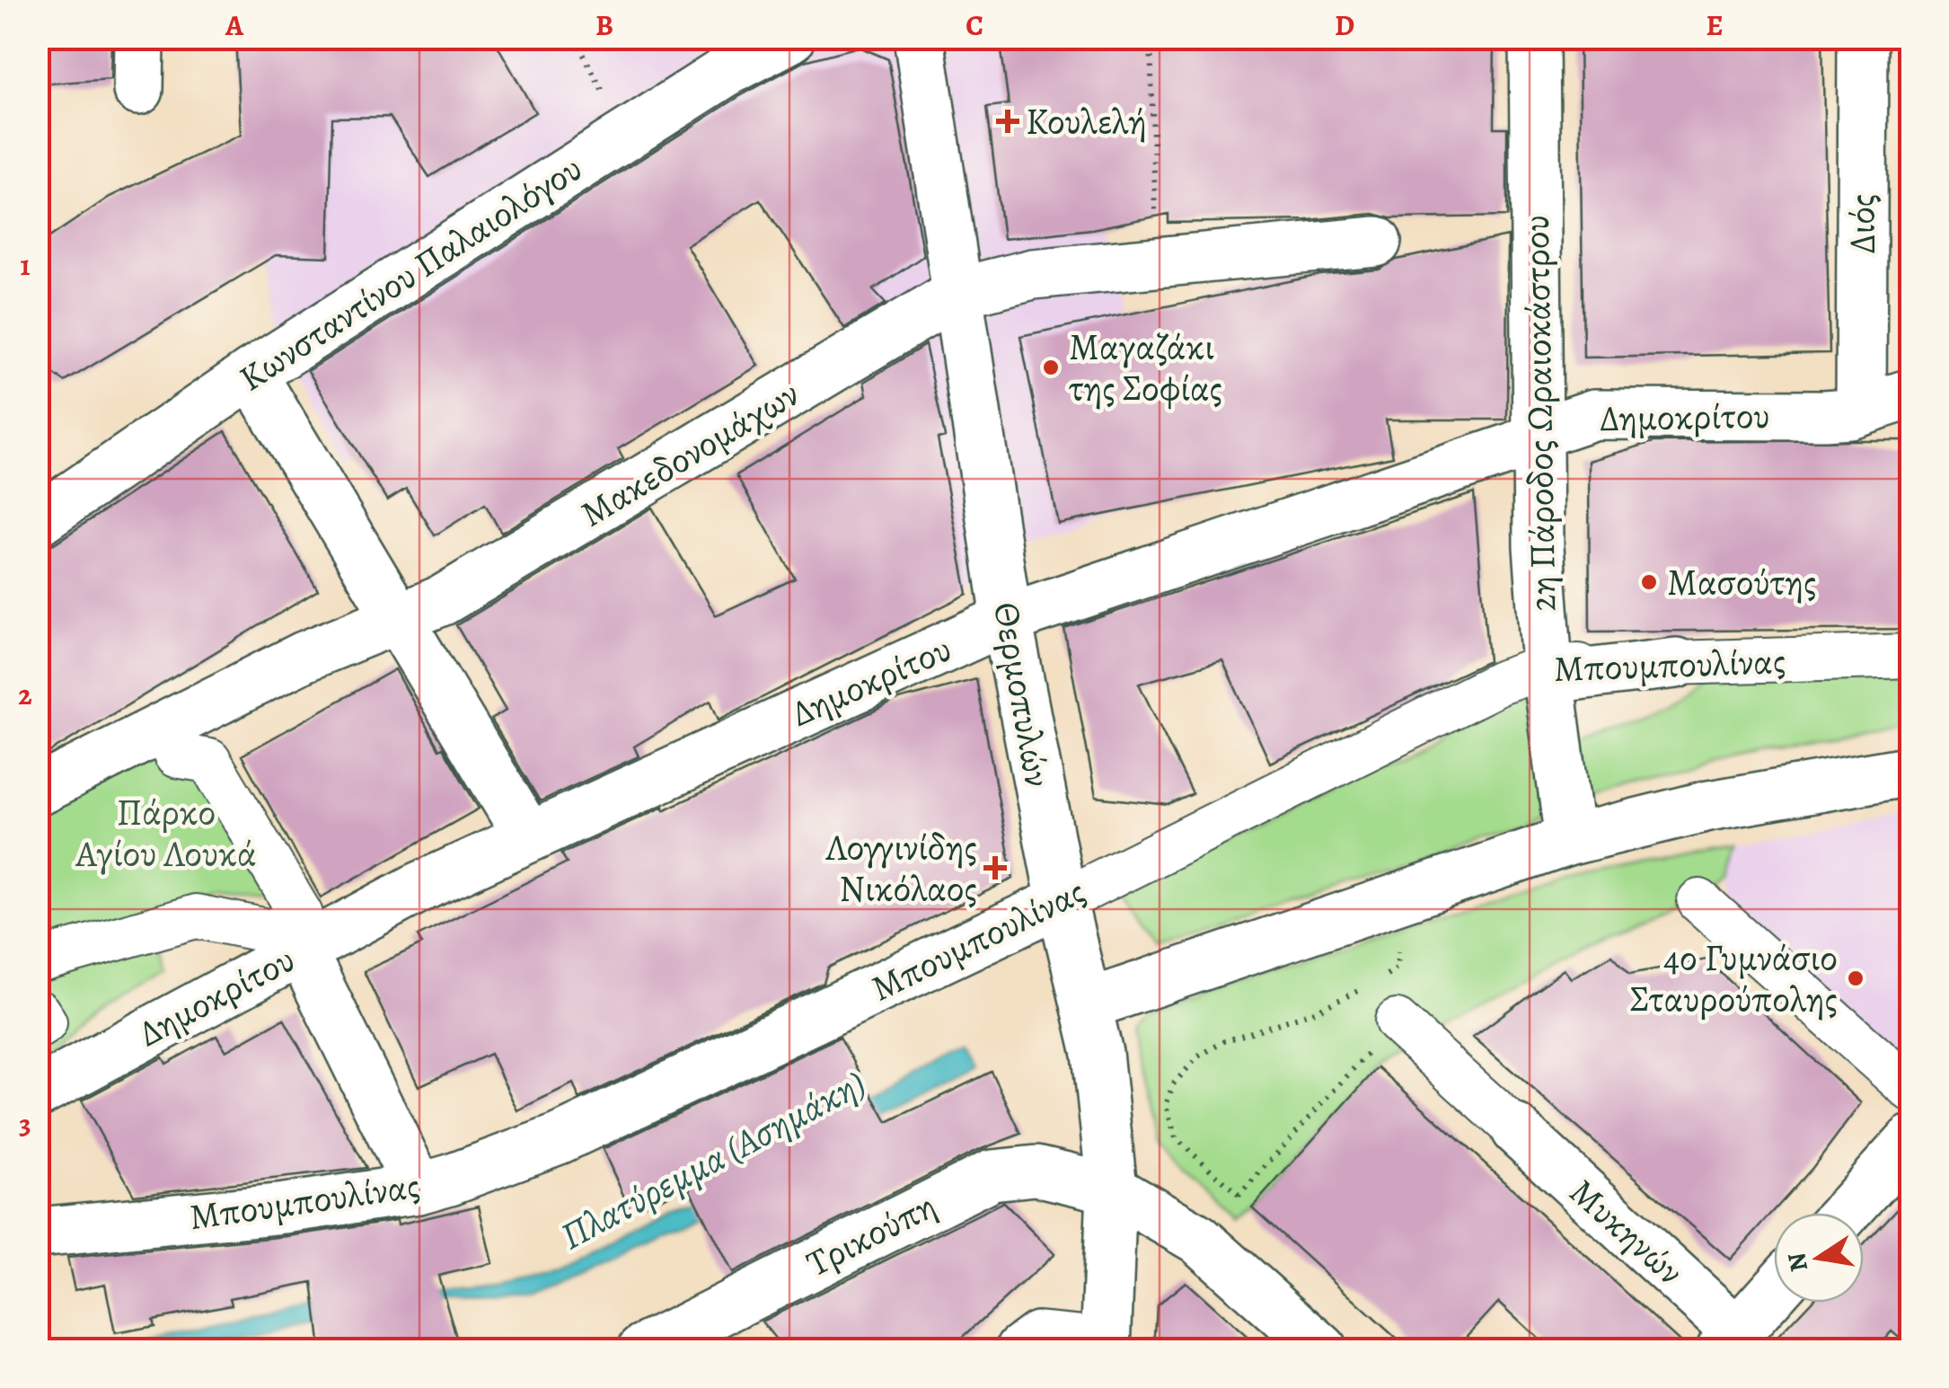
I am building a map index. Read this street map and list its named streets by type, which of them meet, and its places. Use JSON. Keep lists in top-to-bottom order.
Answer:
{
  "streets": {
    "street": [
      "Διός",
      "Κωνσταντίνου Παλαιολόγου",
      "2η Πάροδος Ωραιοκάστρου",
      "Δημοκρίτου",
      "Μακεδονομάχων",
      "Μπουμπουλίνας",
      "Θερμοπυλών",
      "Μυκηνών",
      "Τρικούπη"
    ]
  },
  "crossings": [
    ["Διός", "Δημοκρίτου"],
    ["2η Πάροδος Ωραιοκάστρου", "Δημοκρίτου"],
    ["2η Πάροδος Ωραιοκάστρου", "Μπουμπουλίνας"],
    ["Δημοκρίτου", "Θερμοπυλών"],
    ["Μακεδονομάχων", "Θερμοπυλών"],
    ["Μπουμπουλίνας", "Θερμοπυλών"],
    ["Θερμοπυλών", "Τρικούπη"]
  ],
  "water": ["Πλατύρεμμα (Ασημάκη)"],
  "parks": ["Πάρκο Αγίου Λουκά"],
  "places": {
    "health": ["Κουλελή", "Λογγινίδης Νικόλαος"],
    "other": ["Μαγαζάκι της Σοφίας", "Μασούτης", "4ο Γυμνάσιο Σταυρούπολης"]
  },
  "north": "left",
  "grid": {
    "columns": [
      "A",
      "B",
      "C",
      "D",
      "E"
    ],
    "rows": ["1", "2", "3"]
  }
}
